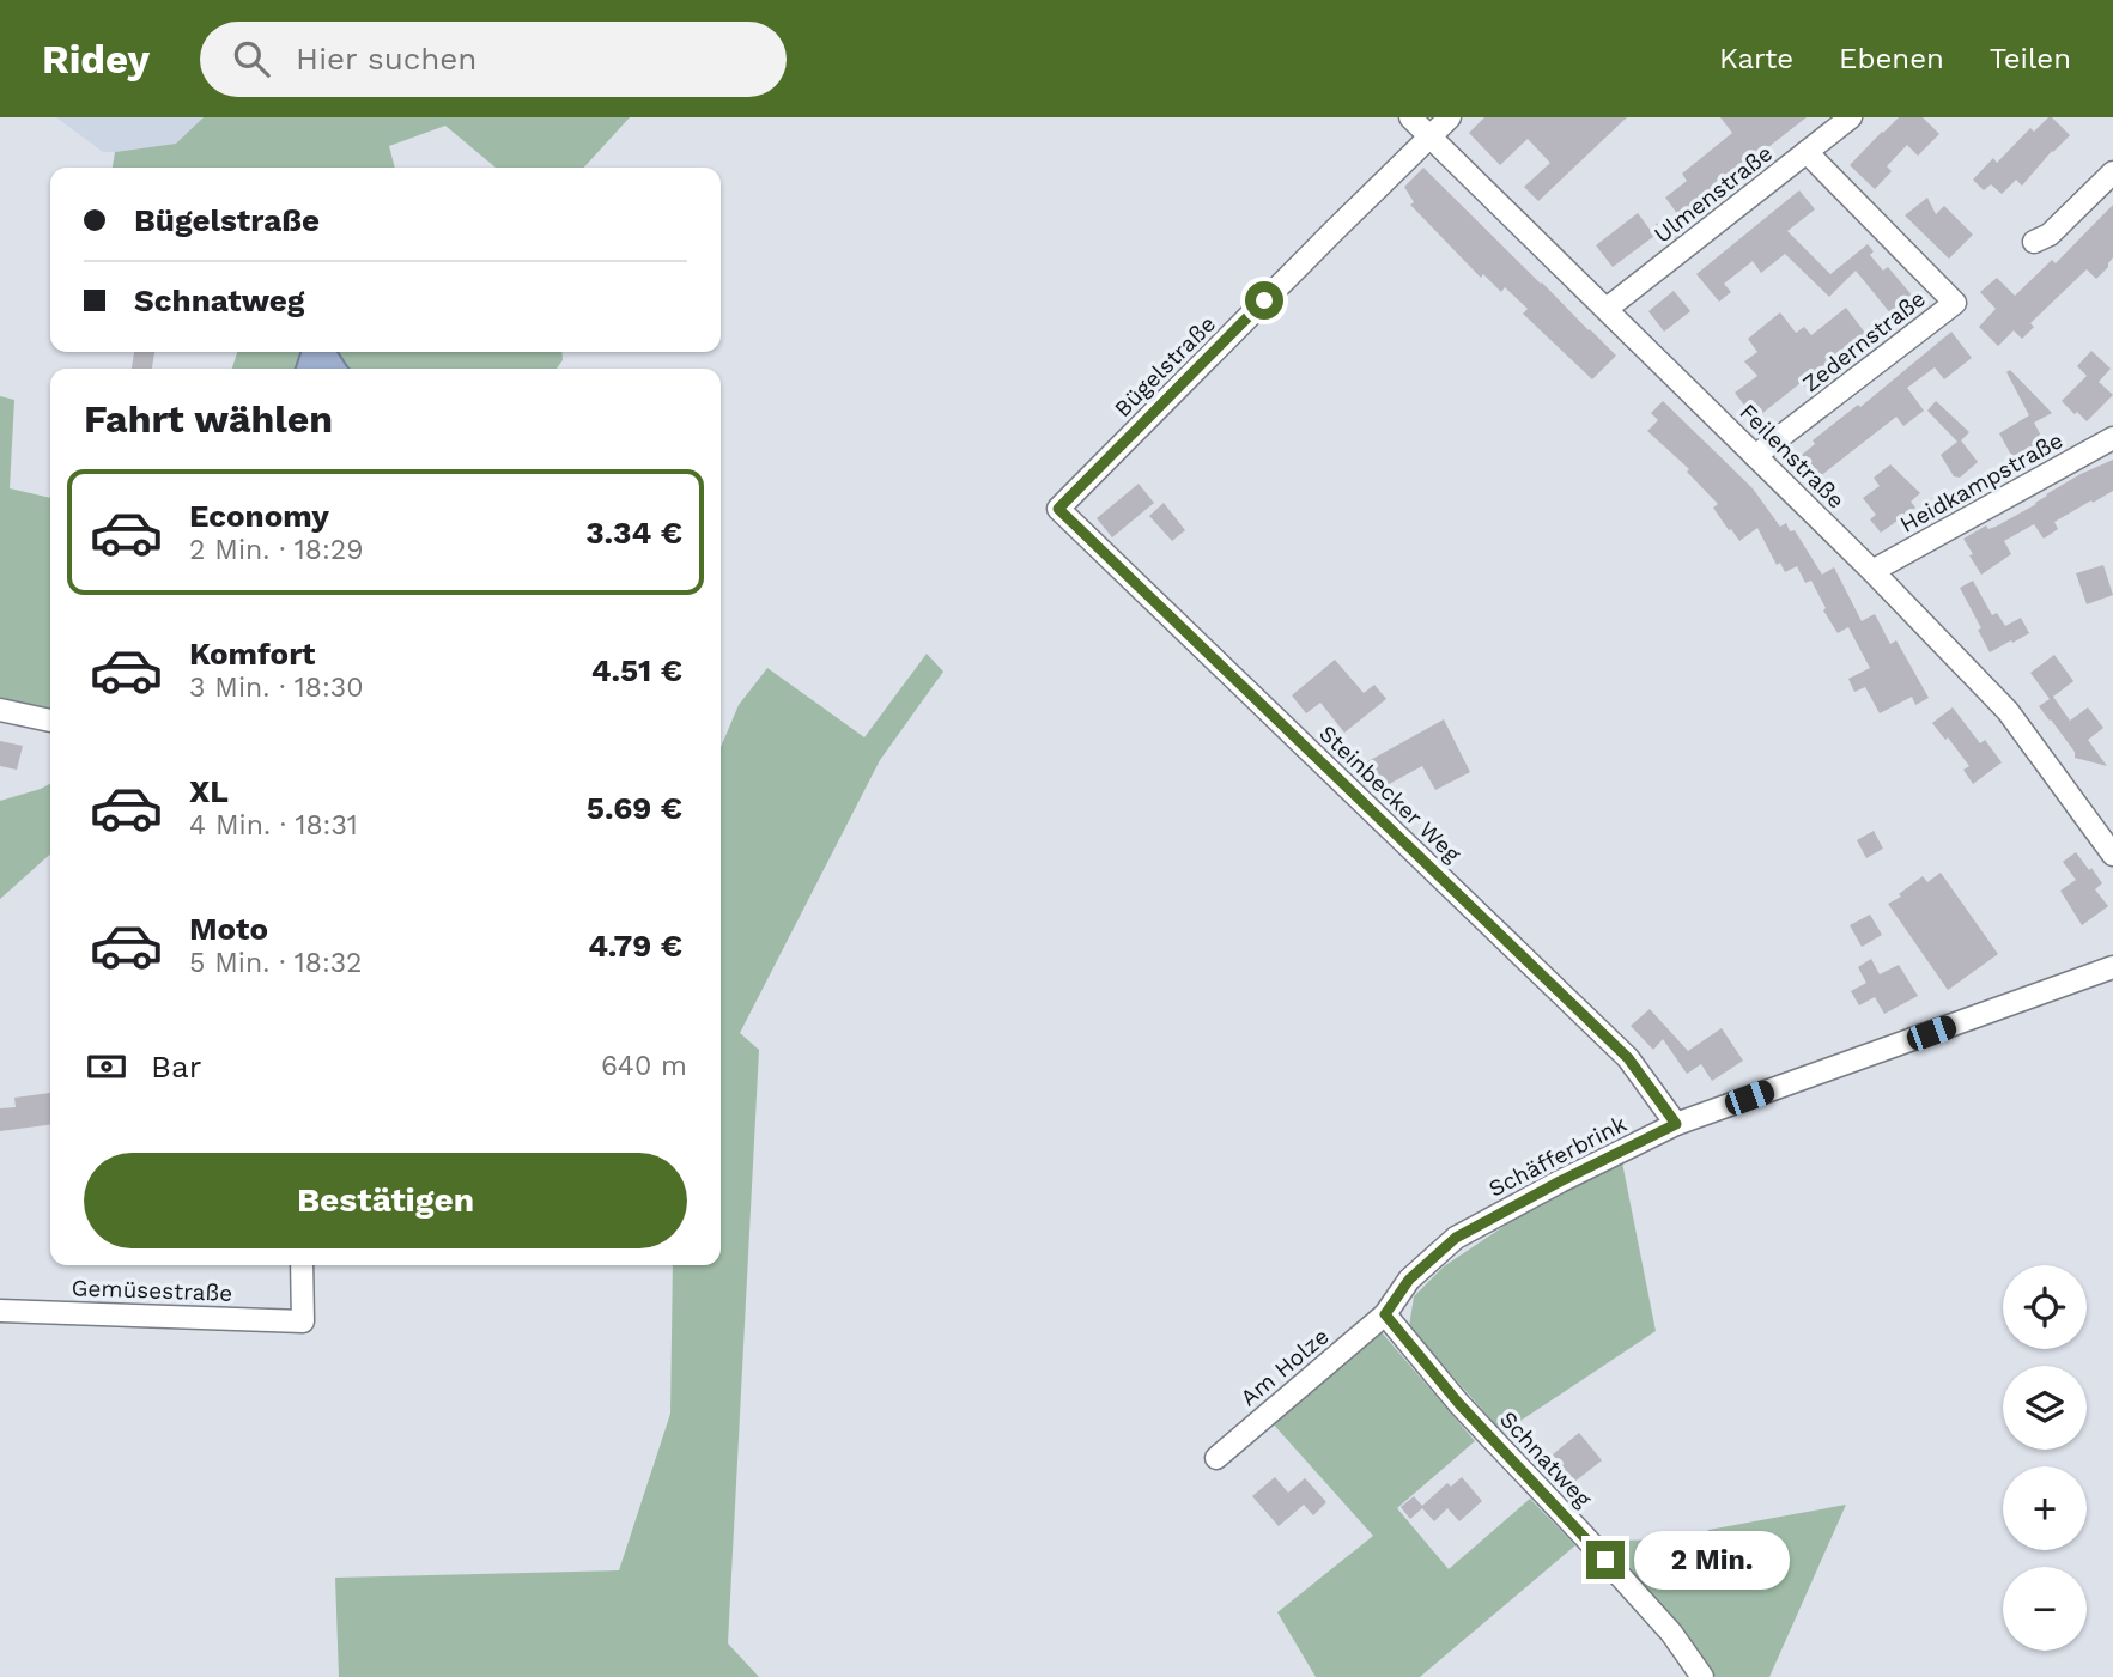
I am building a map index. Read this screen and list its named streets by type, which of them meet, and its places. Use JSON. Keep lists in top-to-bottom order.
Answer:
{
  "streets": {
    "street": [
      "Ulmenstraße",
      "Zedernstraße",
      "Bügelstraße",
      "Feilenstraße",
      "Heidkampstraße",
      "Steinbecker Weg",
      "Schäfferbrink",
      "Gemüsestraße",
      "Am Holze",
      "Schnatweg"
    ]
  },
  "crossings": [
    ["Ulmenstraße", "Zedernstraße"],
    ["Ulmenstraße", "Feilenstraße"],
    ["Zedernstraße", "Feilenstraße"],
    ["Bügelstraße", "Feilenstraße"],
    ["Bügelstraße", "Steinbecker Weg"],
    ["Feilenstraße", "Heidkampstraße"],
    ["Steinbecker Weg", "Schäfferbrink"],
    ["Schäfferbrink", "Am Holze"],
    ["Schäfferbrink", "Schnatweg"],
    ["Am Holze", "Schnatweg"]
  ],
  "page": {
    "header": "Ridey",
    "search": "Hier suchen",
    "nav": ["Karte", "Ebenen", "Teilen"],
    "banner": ["Bügelstraße", "Schnatweg"],
    "heading": "Fahrt wählen",
    "list": [
      {
        "name": "Economy",
        "note": "2 Min. · 18:29",
        "value": "3.34 €"
      },
      {
        "name": "Komfort",
        "note": "3 Min. · 18:30",
        "value": "4.51 €"
      },
      {
        "name": "XL",
        "note": "4 Min. · 18:31",
        "value": "5.69 €"
      },
      {
        "name": "Moto",
        "note": "5 Min. · 18:32",
        "value": "4.79 €"
      }
    ],
    "pay": ["Bar", "640 m"],
    "buttons": "Bestätigen",
    "map_buttons": ["+", "−"],
    "bubble": "2 Min."
  }
}
